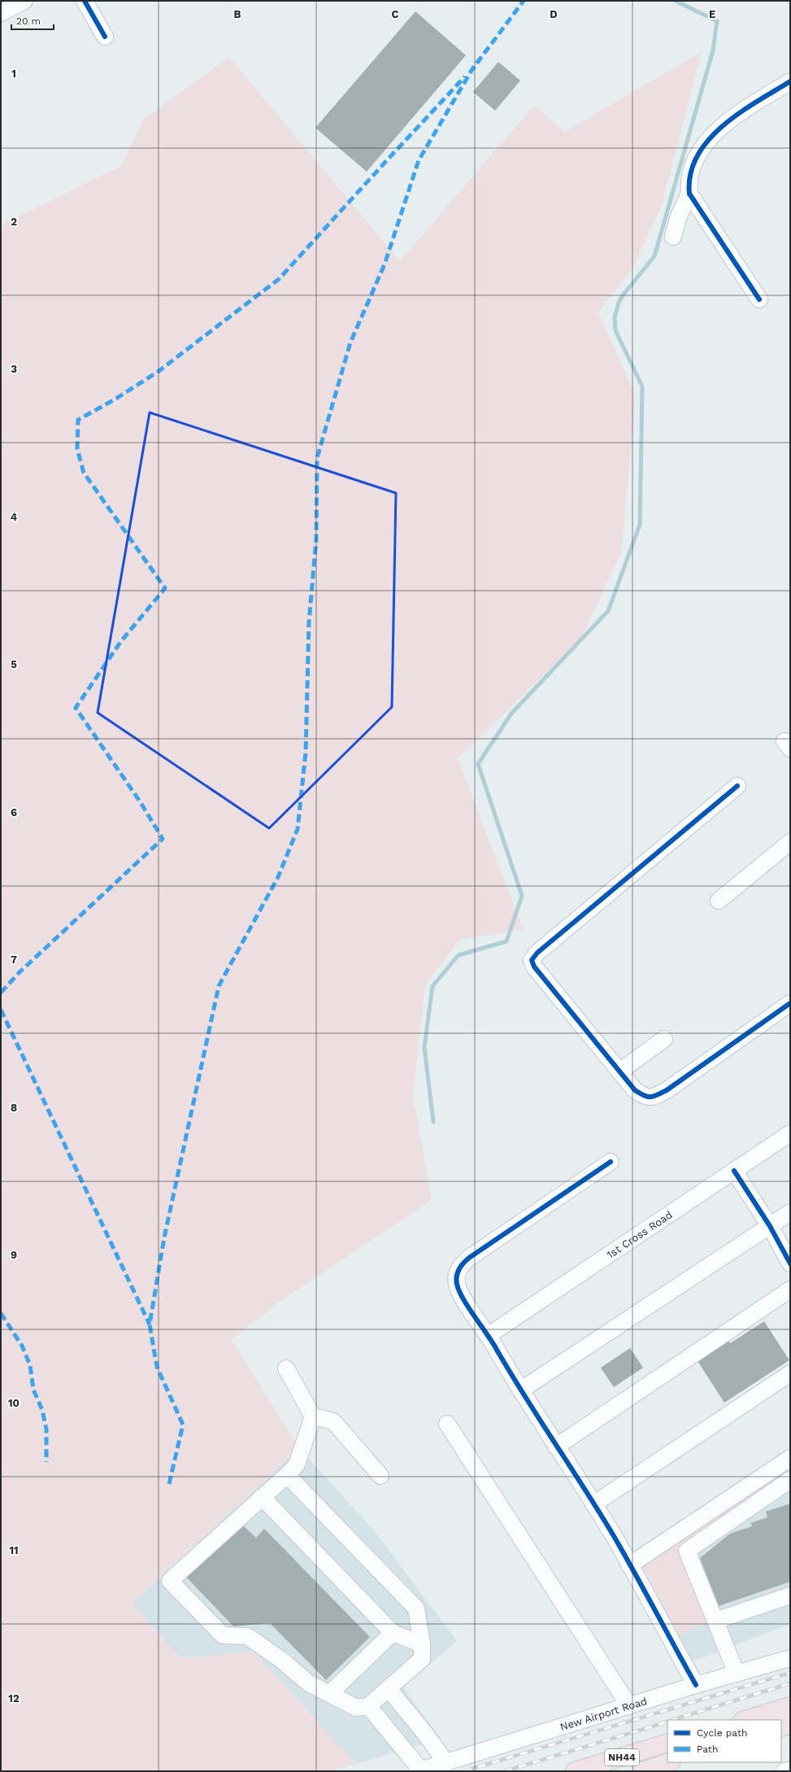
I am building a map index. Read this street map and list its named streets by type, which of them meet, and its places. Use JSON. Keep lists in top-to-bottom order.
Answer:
{
  "streets": {
    "highway": ["NH44"],
    "street": ["1st Cross Road", "New Airport Road"]
  },
  "legend": ["Cycle path", "Path"],
  "scale_bar": "20 m",
  "grid": {
    "columns": [
      "B",
      "C",
      "D",
      "E"
    ],
    "rows": [
      "1",
      "2",
      "3",
      "4",
      "5",
      "6",
      "7",
      "8",
      "9",
      "10",
      "11",
      "12"
    ]
  }
}
